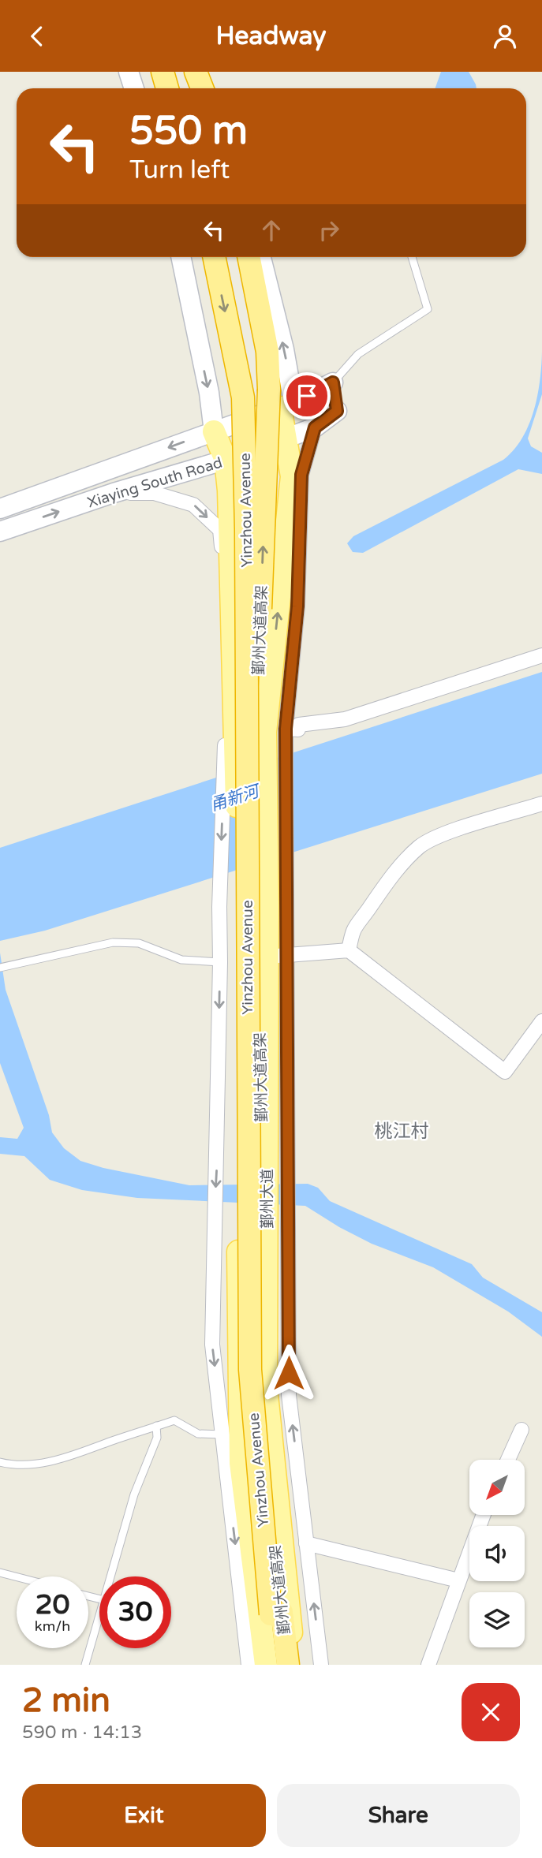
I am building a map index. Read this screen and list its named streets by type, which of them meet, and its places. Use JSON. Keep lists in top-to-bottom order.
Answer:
{
  "streets": {
    "highway": ["Yinzhou Avenue"],
    "main road": ["Xiaying South Road", "鄞州大道"]
  },
  "crossings": [
    ["Xiaying South Road", "Yinzhou Avenue"]
  ],
  "districts": ["桃江村"],
  "water": ["甬新河"],
  "north": "bottom left",
  "page": {
    "header": "Headway",
    "turn": ["550 m", "Turn left"],
    "speed": "20 km/h",
    "limit": "30",
    "heading": ["2 min", "590 m · 14:13"],
    "buttons": ["Exit", "Share"]
  }
}
